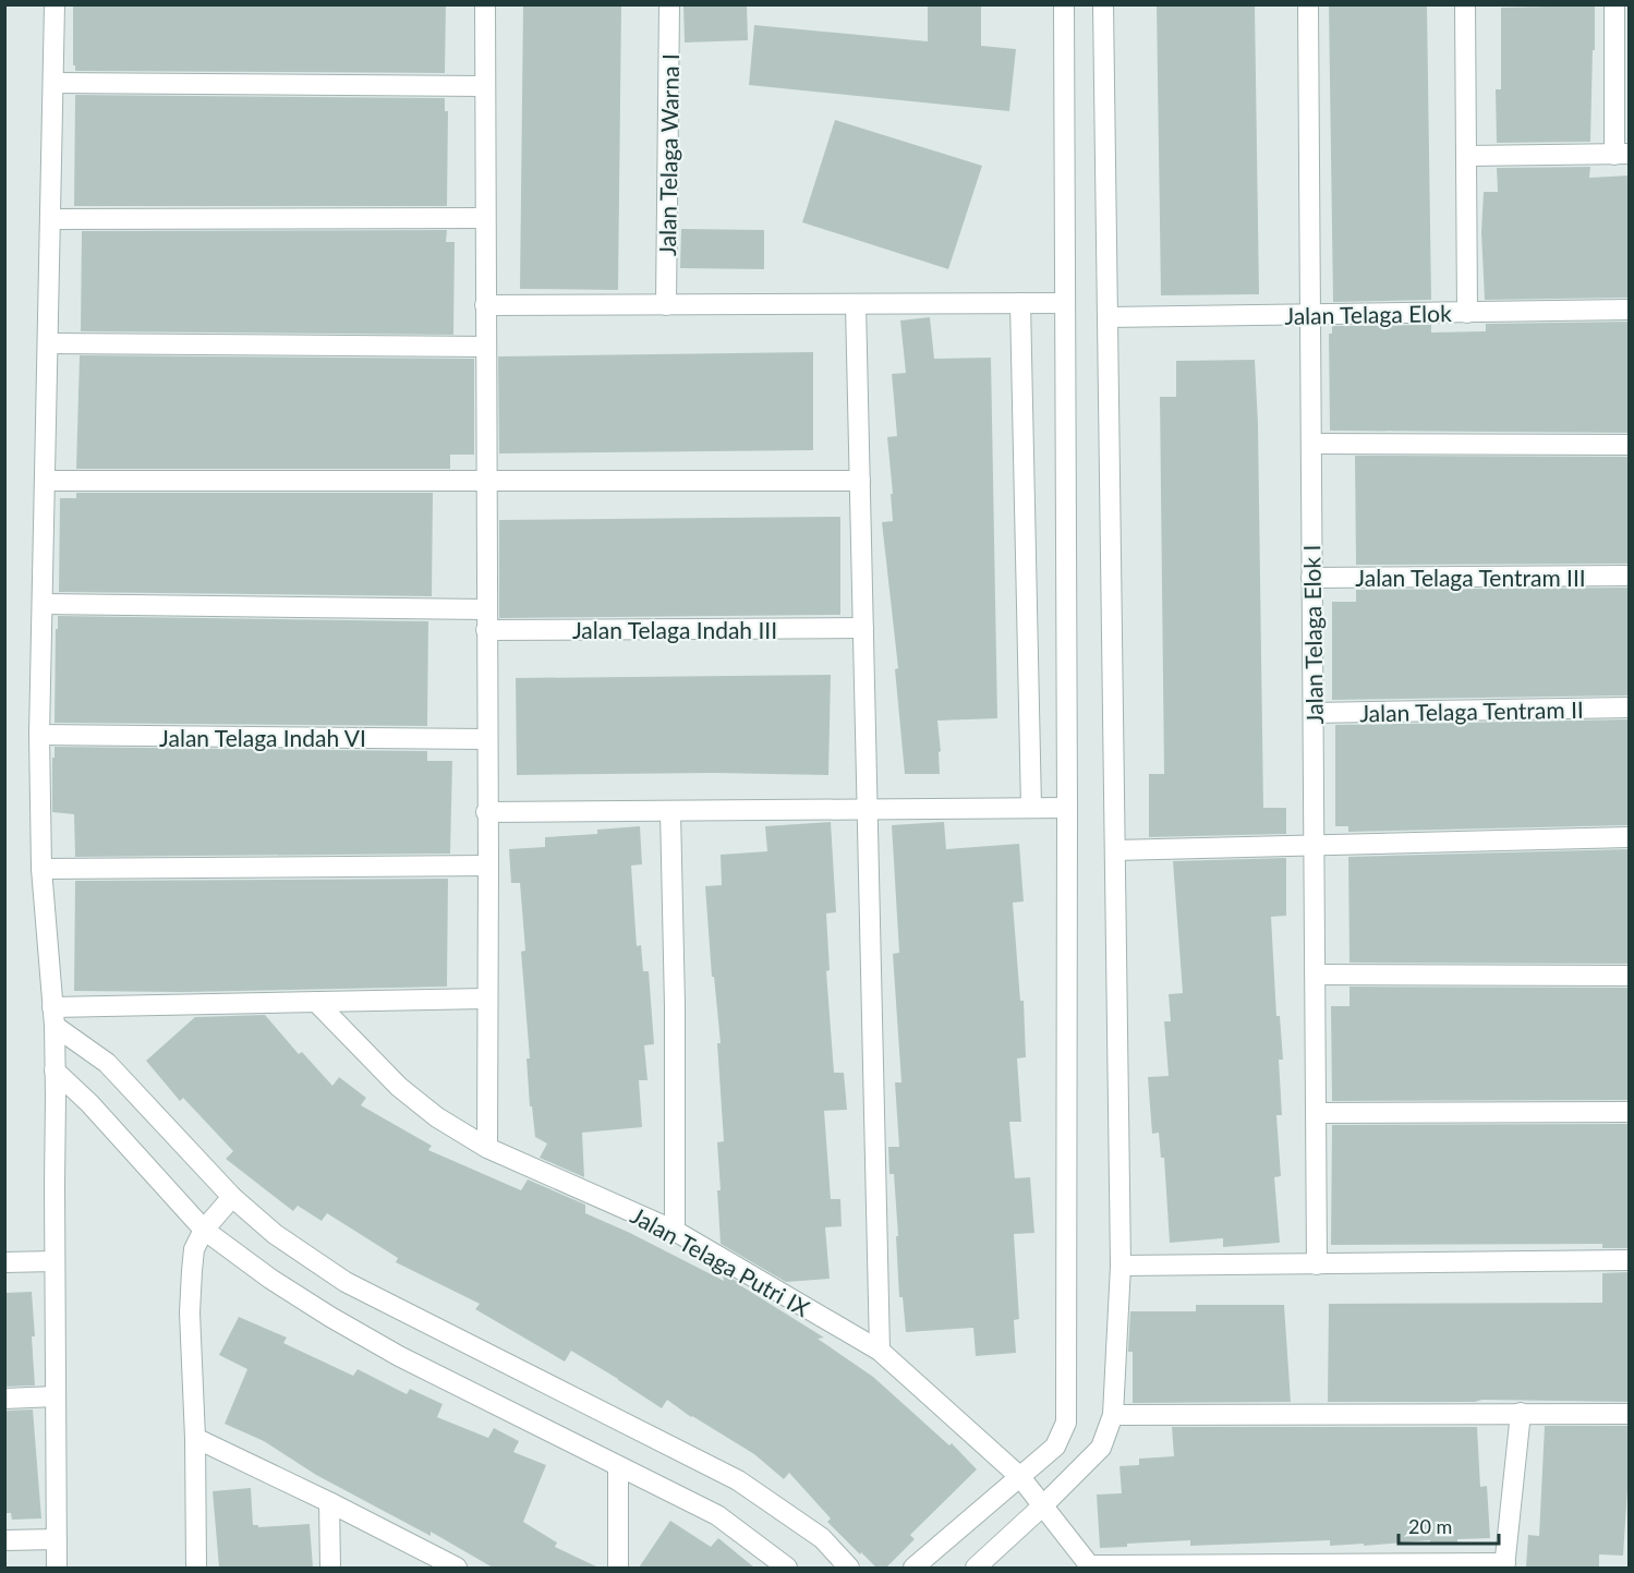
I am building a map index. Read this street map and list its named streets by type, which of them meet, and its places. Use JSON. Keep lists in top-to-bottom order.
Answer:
{
  "streets": {
    "street": [
      "Jalan Telaga Warna I",
      "Jalan Telaga Elok",
      "Jalan Telaga Tentram III",
      "Jalan Telaga Indah III",
      "Jalan Telaga Elok I",
      "Jalan Telaga Tentram II",
      "Jalan Telaga Indah VI",
      "Jalan Telaga Putri IX"
    ]
  },
  "crossings": [
    ["Jalan Telaga Elok", "Jalan Telaga Elok I"],
    ["Jalan Telaga Tentram III", "Jalan Telaga Elok I"],
    ["Jalan Telaga Elok I", "Jalan Telaga Tentram II"]
  ],
  "scale_bar": "20 m"
}
